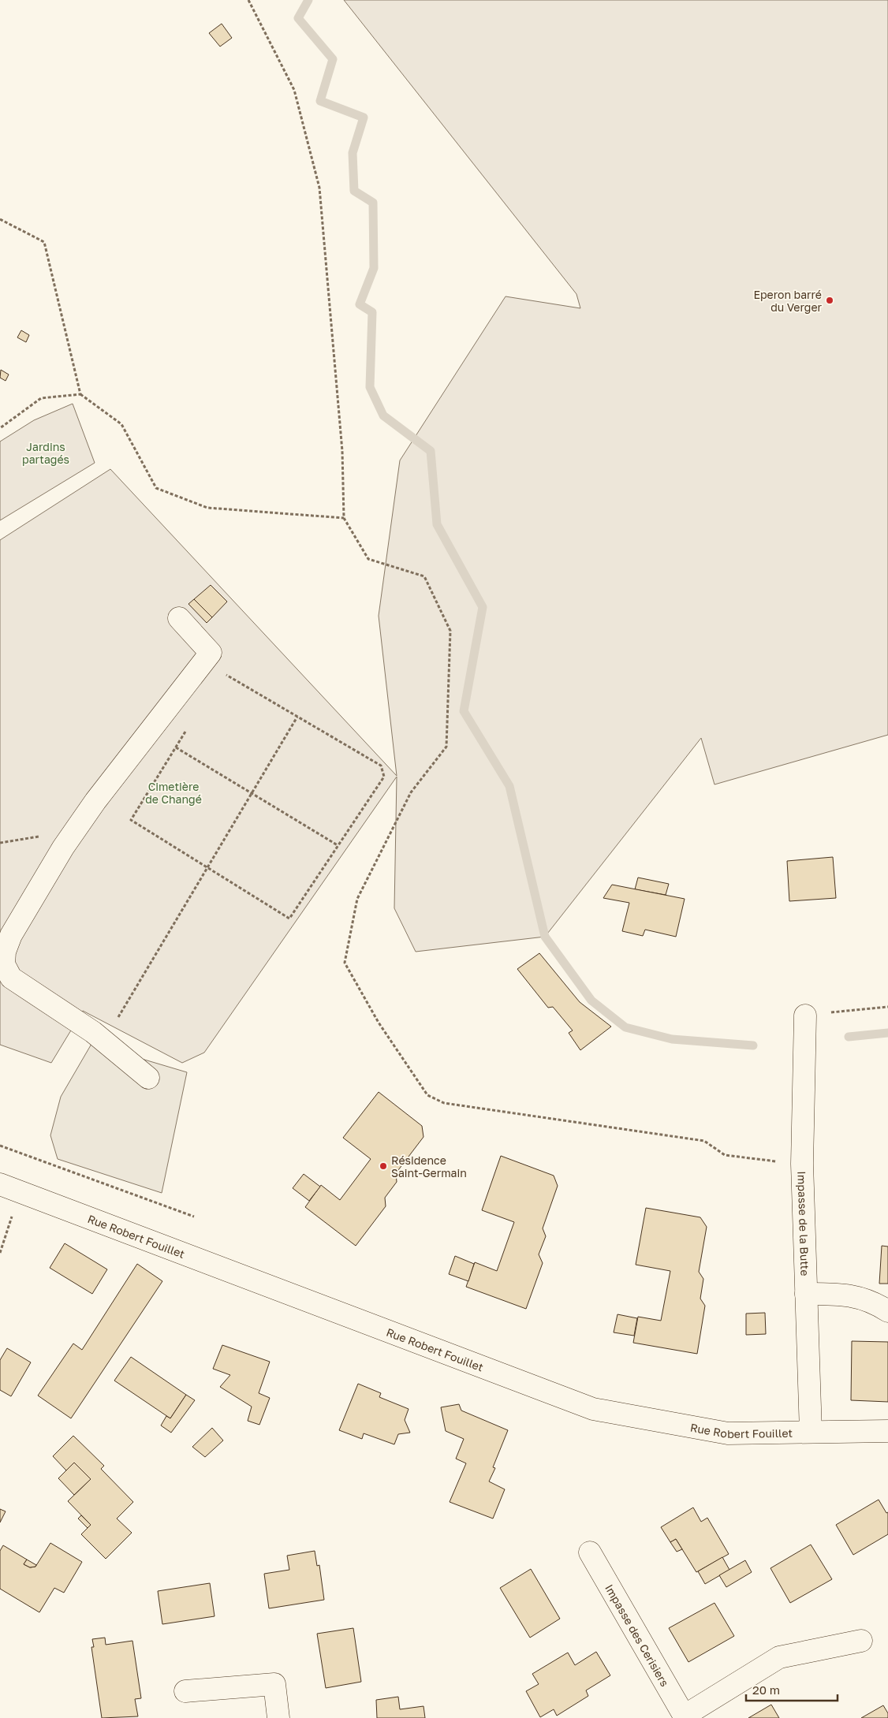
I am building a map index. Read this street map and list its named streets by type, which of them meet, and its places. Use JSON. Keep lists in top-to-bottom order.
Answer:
{
  "streets": {
    "street": ["Impasse de la Butte", "Rue Robert Fouillet", "Impasse des Cerisiers"]
  },
  "crossings": [
    ["Impasse de la Butte", "Rue Robert Fouillet"]
  ],
  "parks": ["Jardins partagés", "Cimetière de Changé"],
  "places": ["Eperon barré du Verger", "Résidence Saint-Germain"],
  "scale_bar": "20 m"
}
